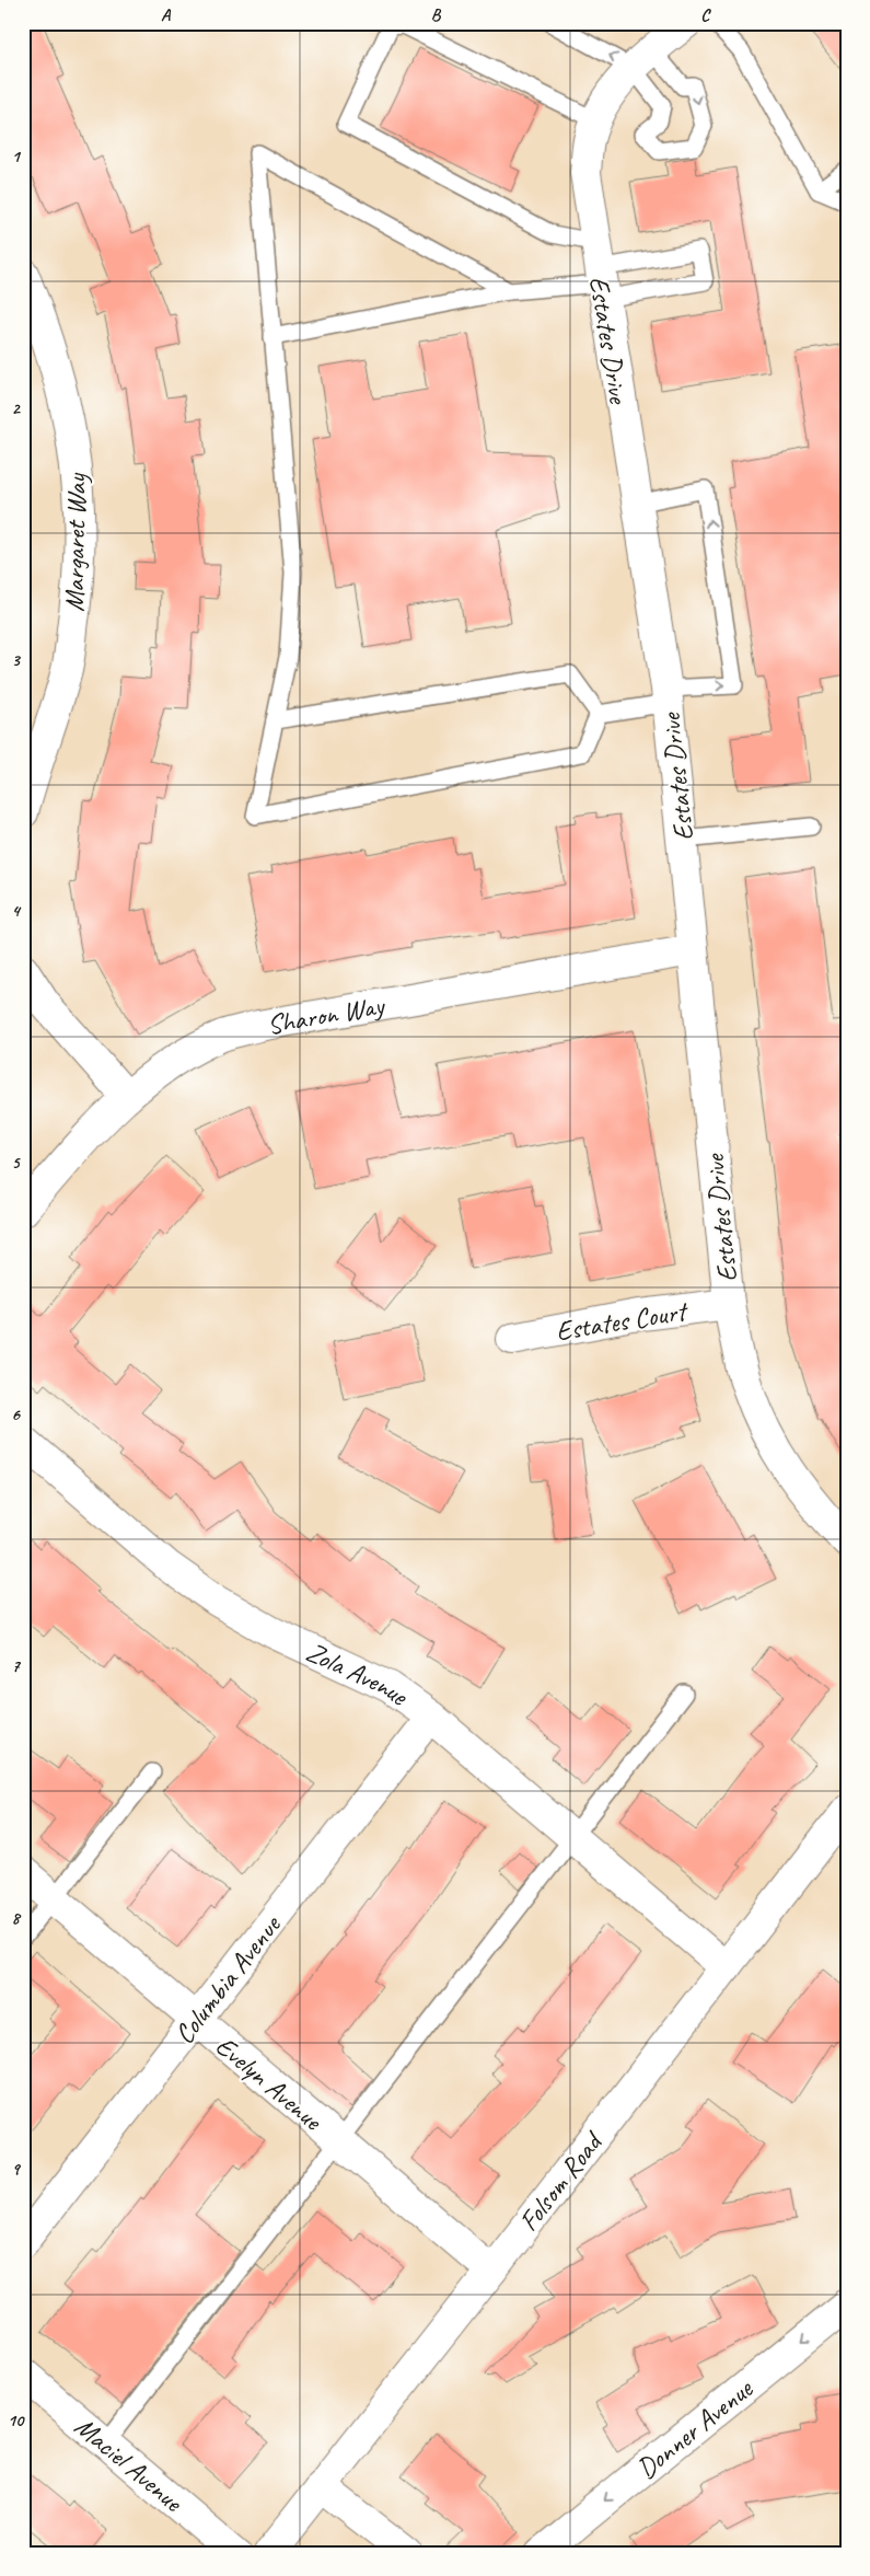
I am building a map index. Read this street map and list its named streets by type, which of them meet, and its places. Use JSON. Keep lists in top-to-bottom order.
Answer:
{
  "streets": {
    "street": [
      "Estates Drive",
      "Margaret Way",
      "Sharon Way",
      "Estates Court",
      "Zola Avenue",
      "Columbia Avenue",
      "Evelyn Avenue",
      "Folsom Road",
      "Donner Avenue",
      "Maciel Avenue"
    ]
  },
  "crossings": [
    ["Estates Drive", "Sharon Way"],
    ["Estates Drive", "Estates Court"],
    ["Zola Avenue", "Columbia Avenue"],
    ["Zola Avenue", "Folsom Road"],
    ["Columbia Avenue", "Evelyn Avenue"],
    ["Evelyn Avenue", "Folsom Road"]
  ],
  "one_way": ["Donner Avenue"],
  "grid": {
    "columns": ["A", "B", "C"],
    "rows": [
      "1",
      "2",
      "3",
      "4",
      "5",
      "6",
      "7",
      "8",
      "9",
      "10"
    ]
  }
}
